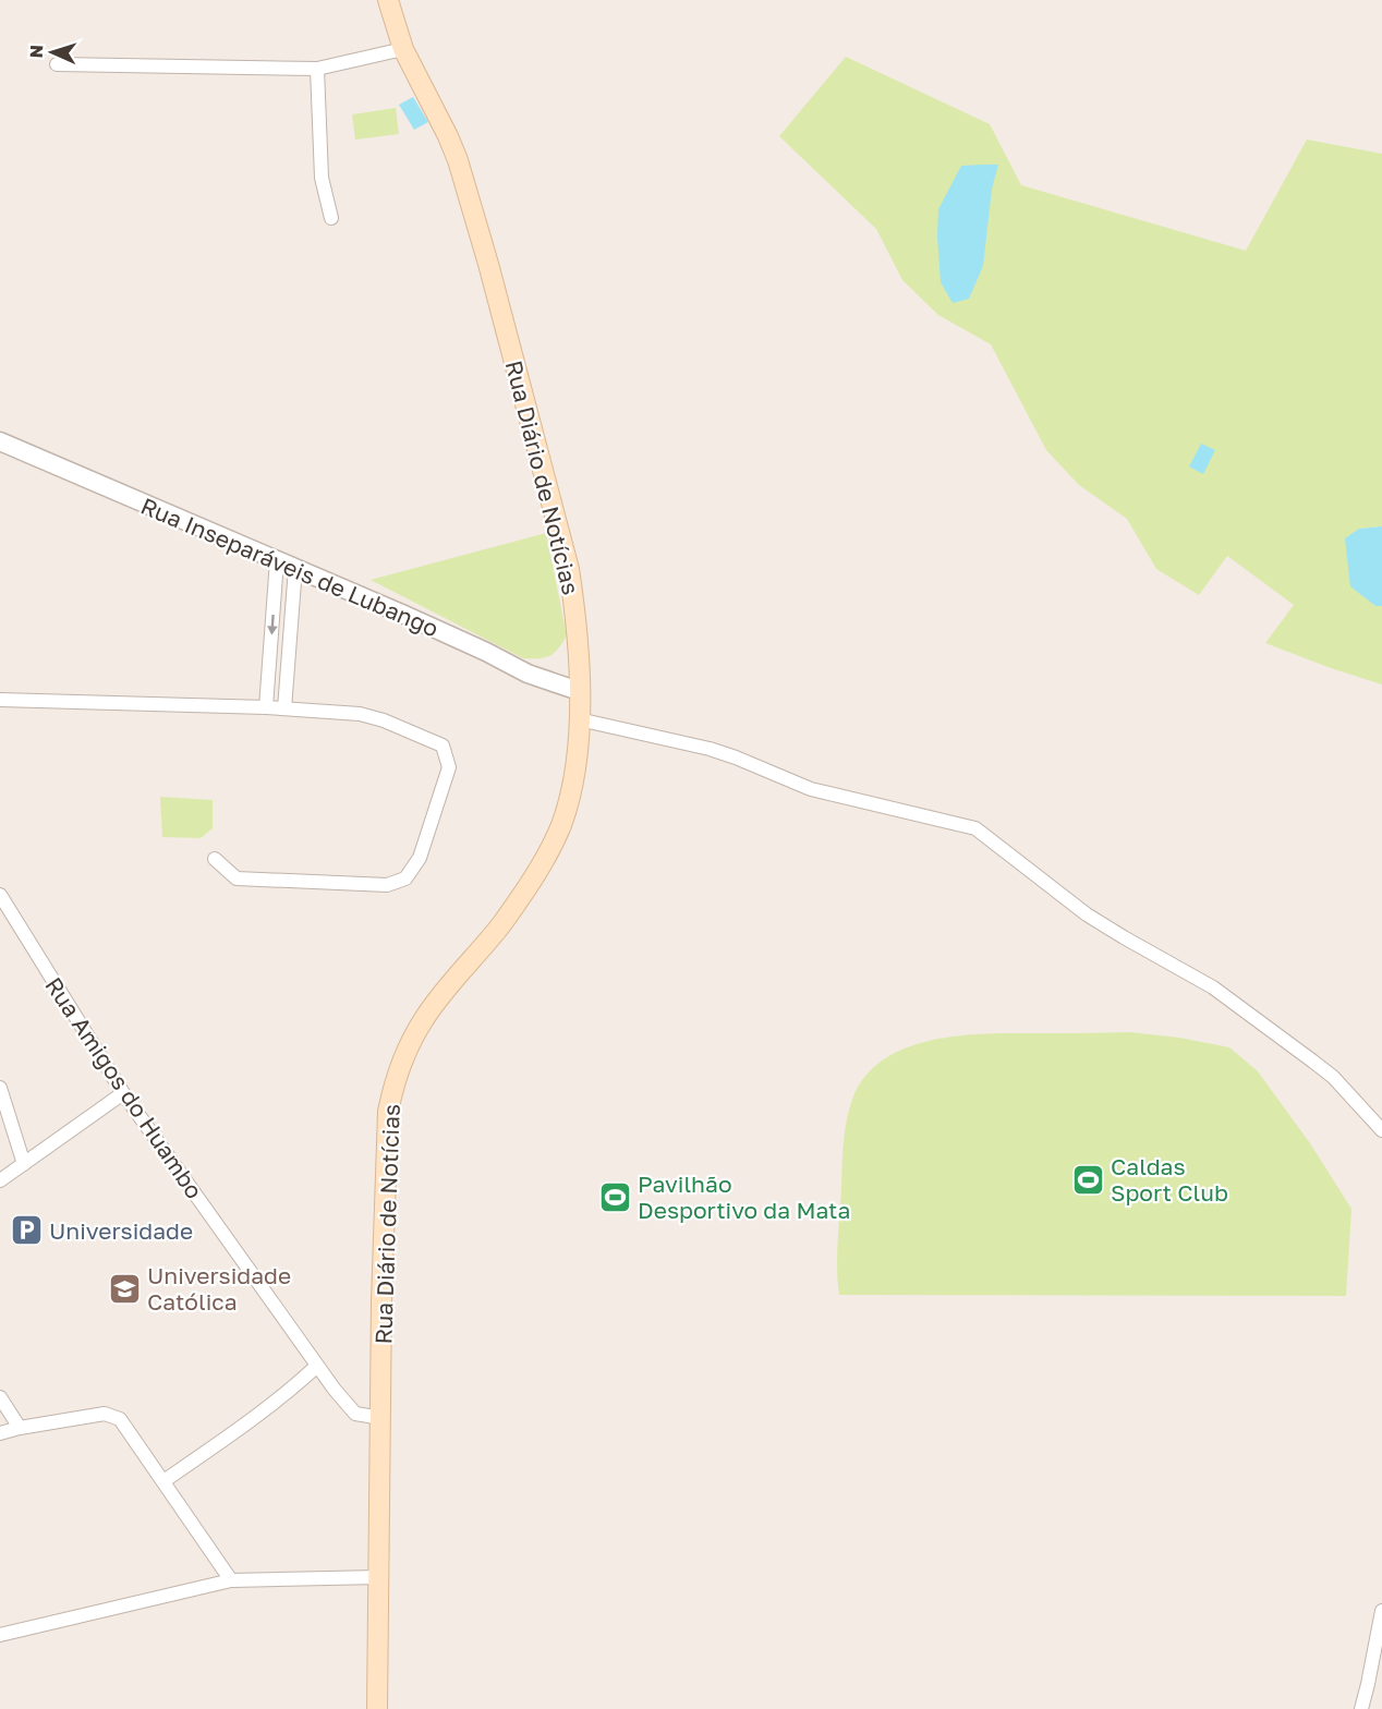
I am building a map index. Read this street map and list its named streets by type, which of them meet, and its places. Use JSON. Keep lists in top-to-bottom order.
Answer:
{
  "streets": {
    "main road": ["Rua Diário de Notícias"],
    "street": ["Rua Inseparáveis de Lubango", "Rua Amigos do Huambo"]
  },
  "crossings": [
    ["Rua Diário de Notícias", "Rua Inseparáveis de Lubango"],
    ["Rua Diário de Notícias", "Rua Amigos do Huambo"]
  ],
  "places": {
    "sports": ["Caldas Sport Club", "Pavilhão Desportivo da Mata"],
    "parking": ["Universidade"],
    "school or university": ["Universidade Católica"]
  },
  "north": "left"
}
